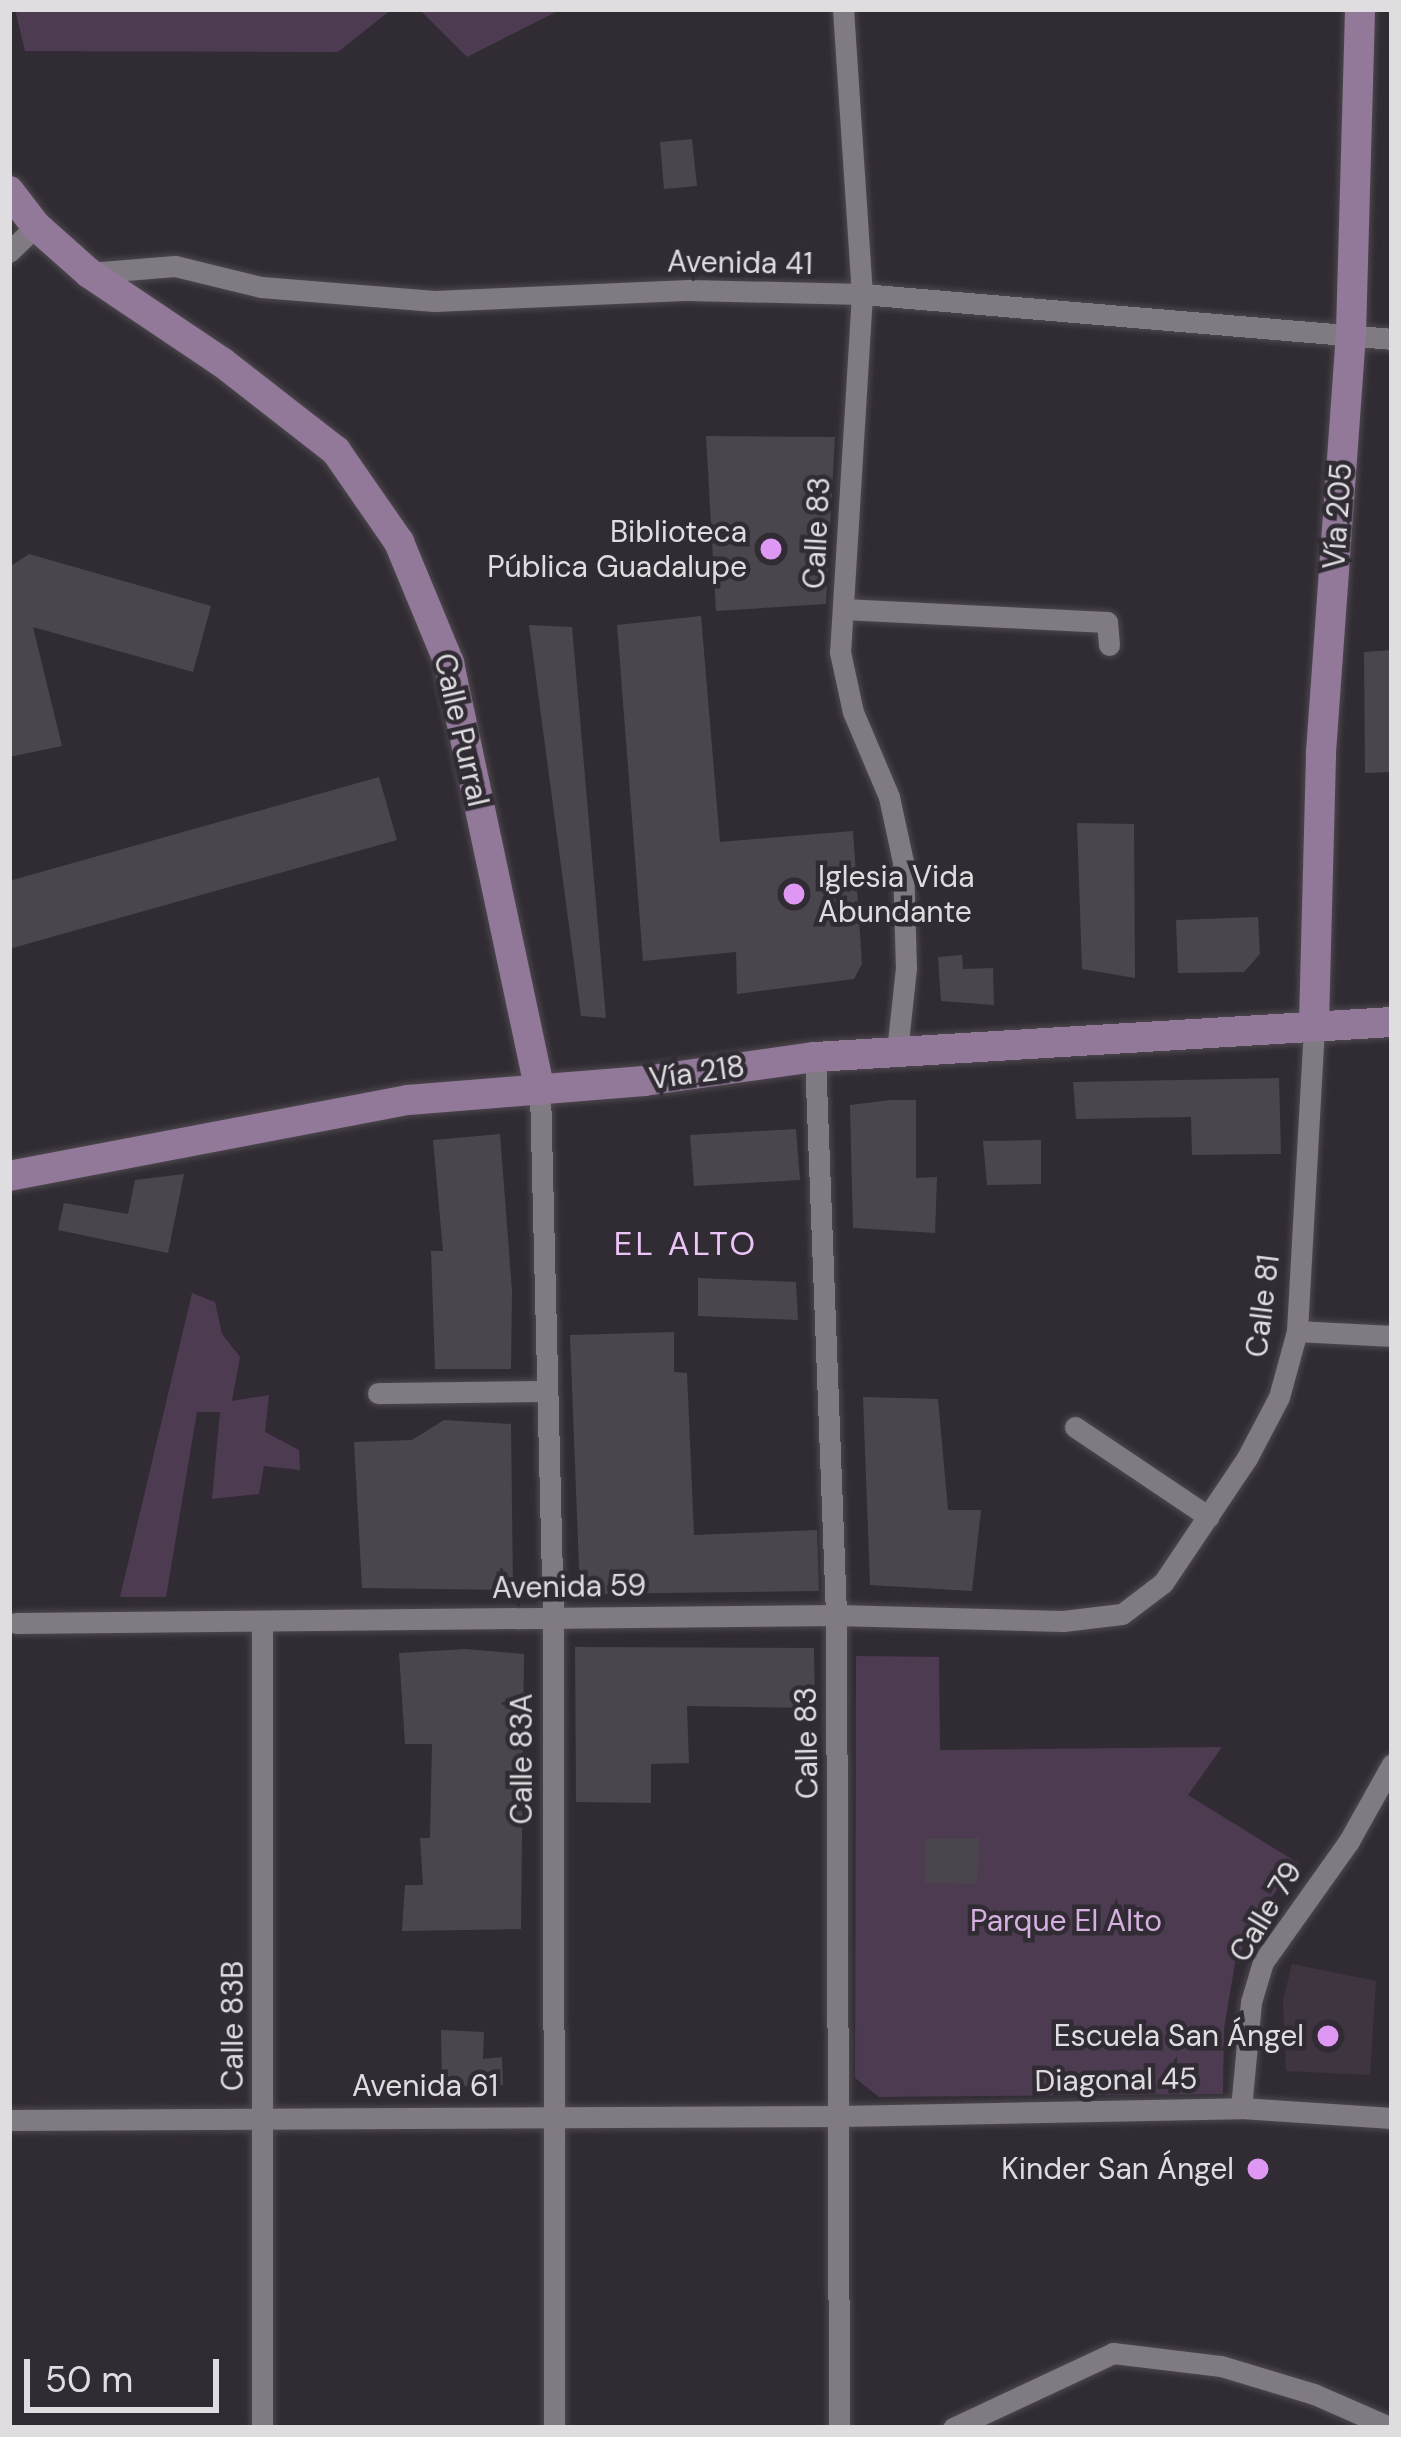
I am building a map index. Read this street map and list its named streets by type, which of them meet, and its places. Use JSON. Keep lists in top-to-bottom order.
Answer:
{
  "streets": {
    "main road": ["Vía 205", "Calle Purral", "Vía 218"],
    "street": [
      "Avenida 41",
      "Calle 83",
      "Calle 81",
      "Avenida 59",
      "Calle 83A",
      "Calle 79",
      "Calle 83B",
      "Diagonal 45",
      "Avenida 61"
    ]
  },
  "crossings": [
    ["Avenida 41", "Vía 205"],
    ["Avenida 41", "Calle 83"],
    ["Avenida 41", "Calle Purral"],
    ["Vía 205", "Vía 218"],
    ["Vía 205", "Calle 81"],
    ["Calle 83", "Vía 218"],
    ["Calle 83", "Avenida 59"],
    ["Calle 83", "Diagonal 45"],
    ["Calle 83", "Avenida 61"],
    ["Calle Purral", "Vía 218"],
    ["Calle Purral", "Calle 83A"],
    ["Vía 218", "Calle 81"],
    ["Vía 218", "Calle 83A"],
    ["Calle 81", "Avenida 59"],
    ["Avenida 59", "Calle 83A"],
    ["Avenida 59", "Calle 83B"],
    ["Calle 83A", "Avenida 61"],
    ["Calle 79", "Diagonal 45"],
    ["Calle 83B", "Avenida 61"],
    ["Diagonal 45", "Avenida 61"]
  ],
  "districts": ["EL ALTO"],
  "parks": ["Parque El Alto"],
  "places": [
    "Biblioteca Pública Guadalupe",
    "Iglesia Vida Abundante",
    "Escuela San Ángel",
    "Kinder San Ángel"
  ],
  "scale_bar": "50 m"
}
